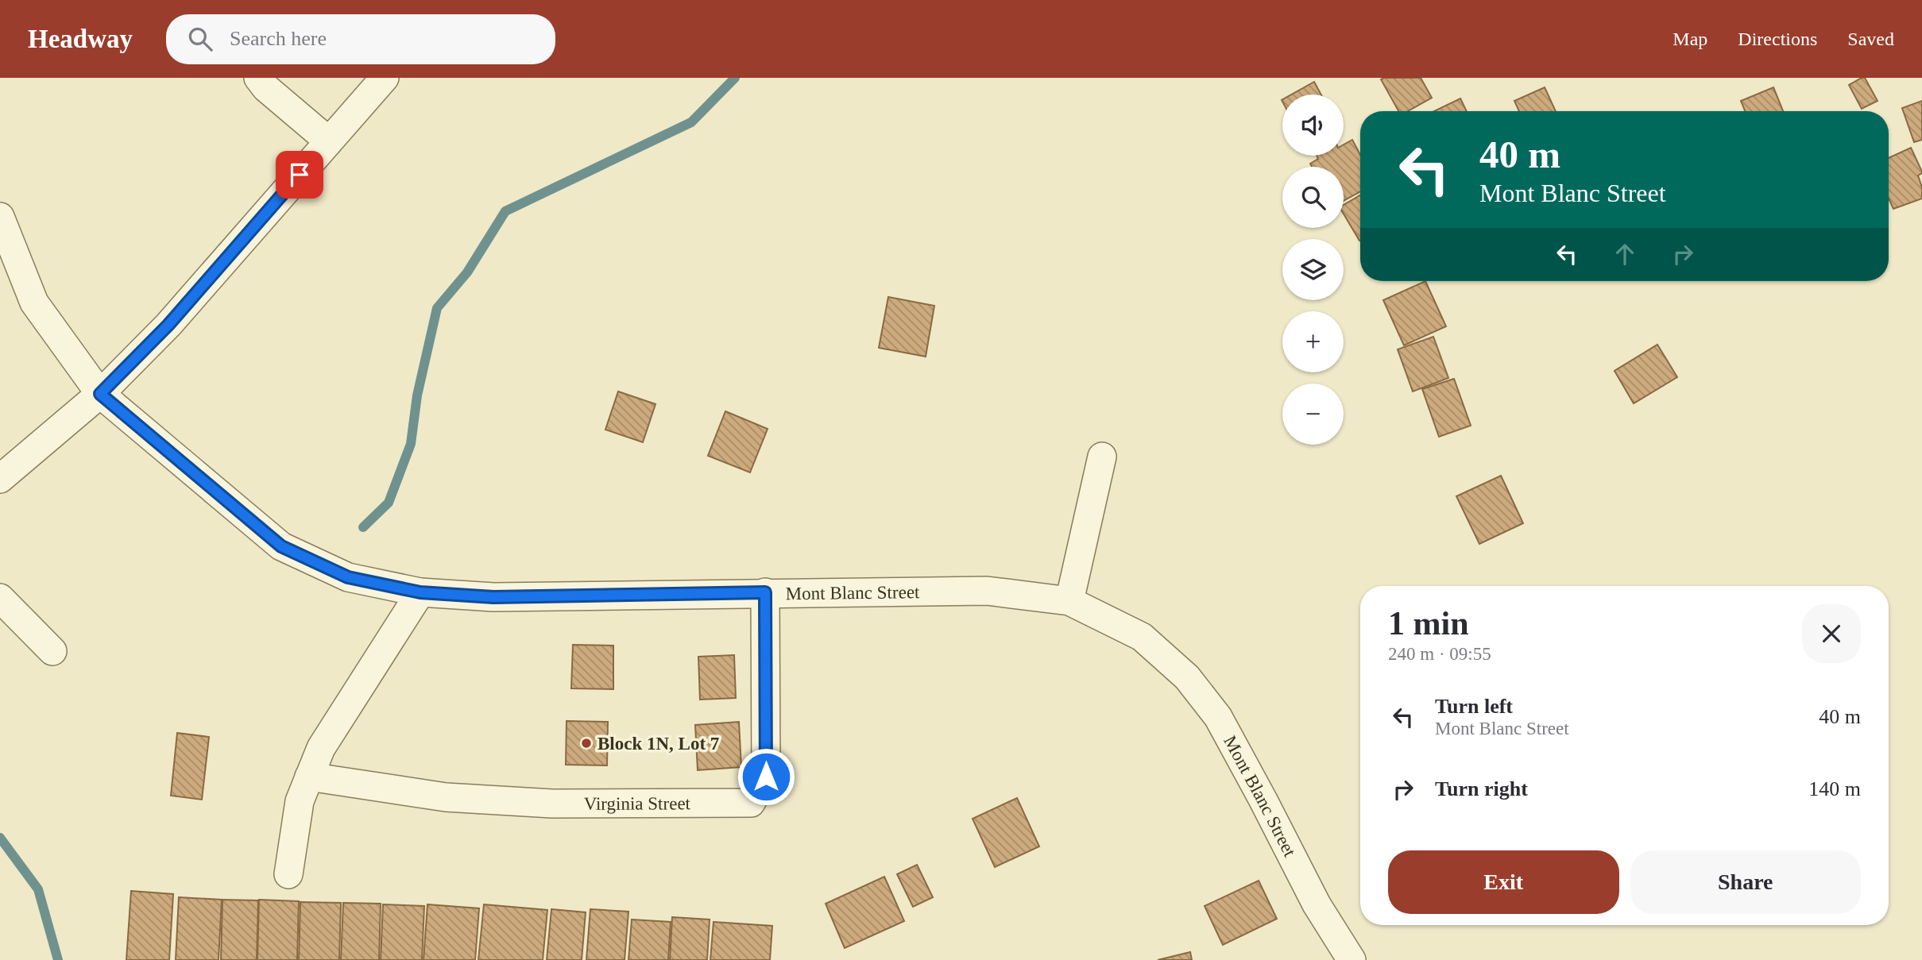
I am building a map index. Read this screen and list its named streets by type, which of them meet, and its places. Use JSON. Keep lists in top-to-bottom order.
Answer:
{
  "streets": {
    "street": ["Mont Blanc Street", "Virginia Street"]
  },
  "crossings": [
    ["Mont Blanc Street", "Virginia Street"]
  ],
  "places": ["Block 1N, Lot 7"],
  "page": {
    "header": "Headway",
    "search": "Search here",
    "nav": ["Map", "Directions", "Saved"],
    "map_buttons": ["+", "−"],
    "turn": ["40 m", "Mont Blanc Street"],
    "heading": ["1 min", "240 m · 09:55"],
    "list": [
      {
        "name": "Turn left",
        "note": "Mont Blanc Street",
        "value": "40 m"
      },
      {
        "name": "Turn right",
        "value": "140 m"
      }
    ],
    "buttons": ["Exit", "Share"]
  }
}
